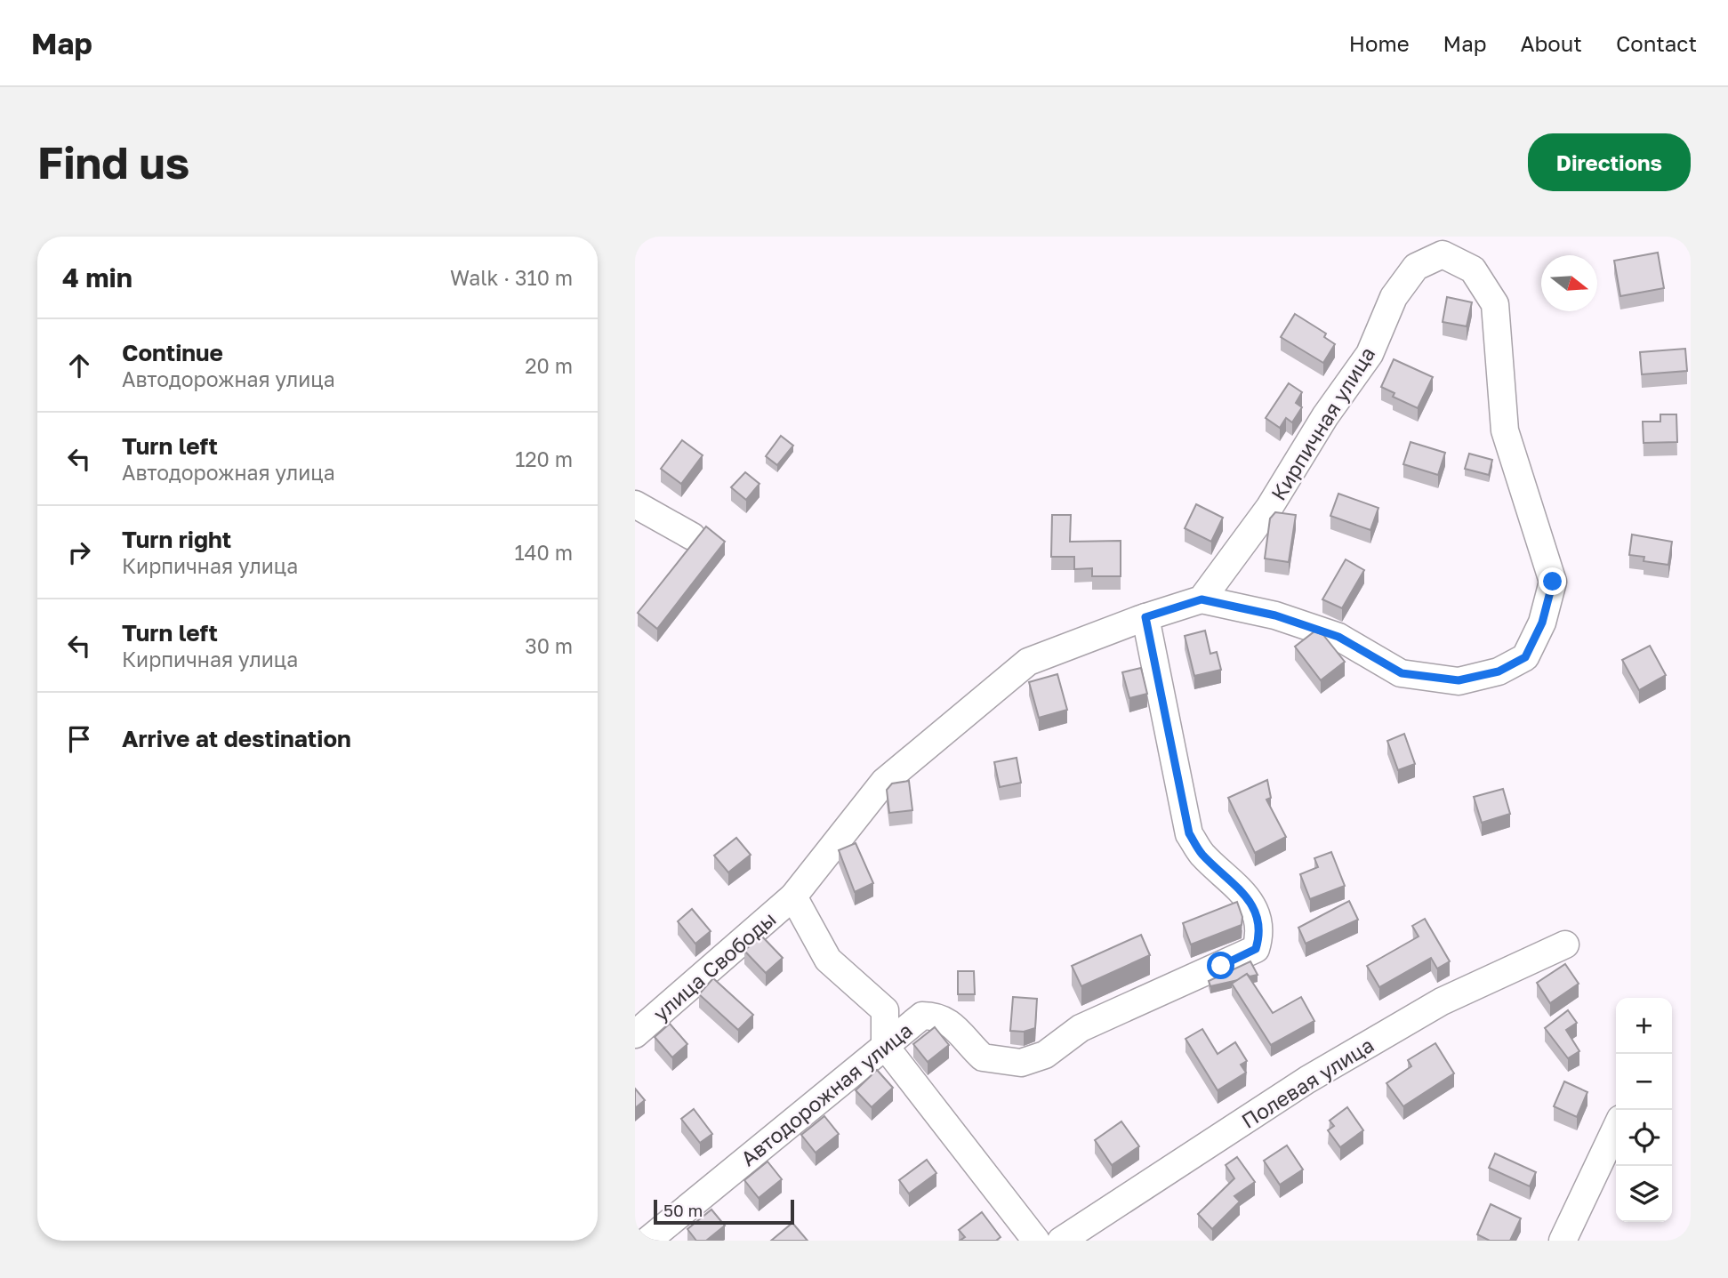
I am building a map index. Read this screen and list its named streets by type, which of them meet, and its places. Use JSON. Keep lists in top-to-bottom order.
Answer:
{
  "streets": {
    "street": [
      "Кирпичная улица",
      "улица Свободы",
      "Полевая улица",
      "Автодорожная улица"
    ]
  },
  "crossings": [
    ["Кирпичная улица", "улица Свободы"],
    ["Кирпичная улица", "Автодорожная улица"]
  ],
  "scale_bar": "50 m",
  "north": "right",
  "page": {
    "header": "Map",
    "nav": [
      "Home",
      "Map",
      "About",
      "Contact"
    ],
    "buttons": "Directions",
    "title": "Find us",
    "heading": ["4 min", "Walk · 310 m"],
    "list": [
      ["Continue", "Автодорожная улица", "20 m"],
      ["Turn left", "Автодорожная улица", "120 m"],
      ["Turn right", "Кирпичная улица", "140 m"],
      ["Turn left", "Кирпичная улица", "30 m"],
      "Arrive at destination"
    ],
    "map_buttons": ["+", "−"],
    "scale": "50 m"
  }
}
